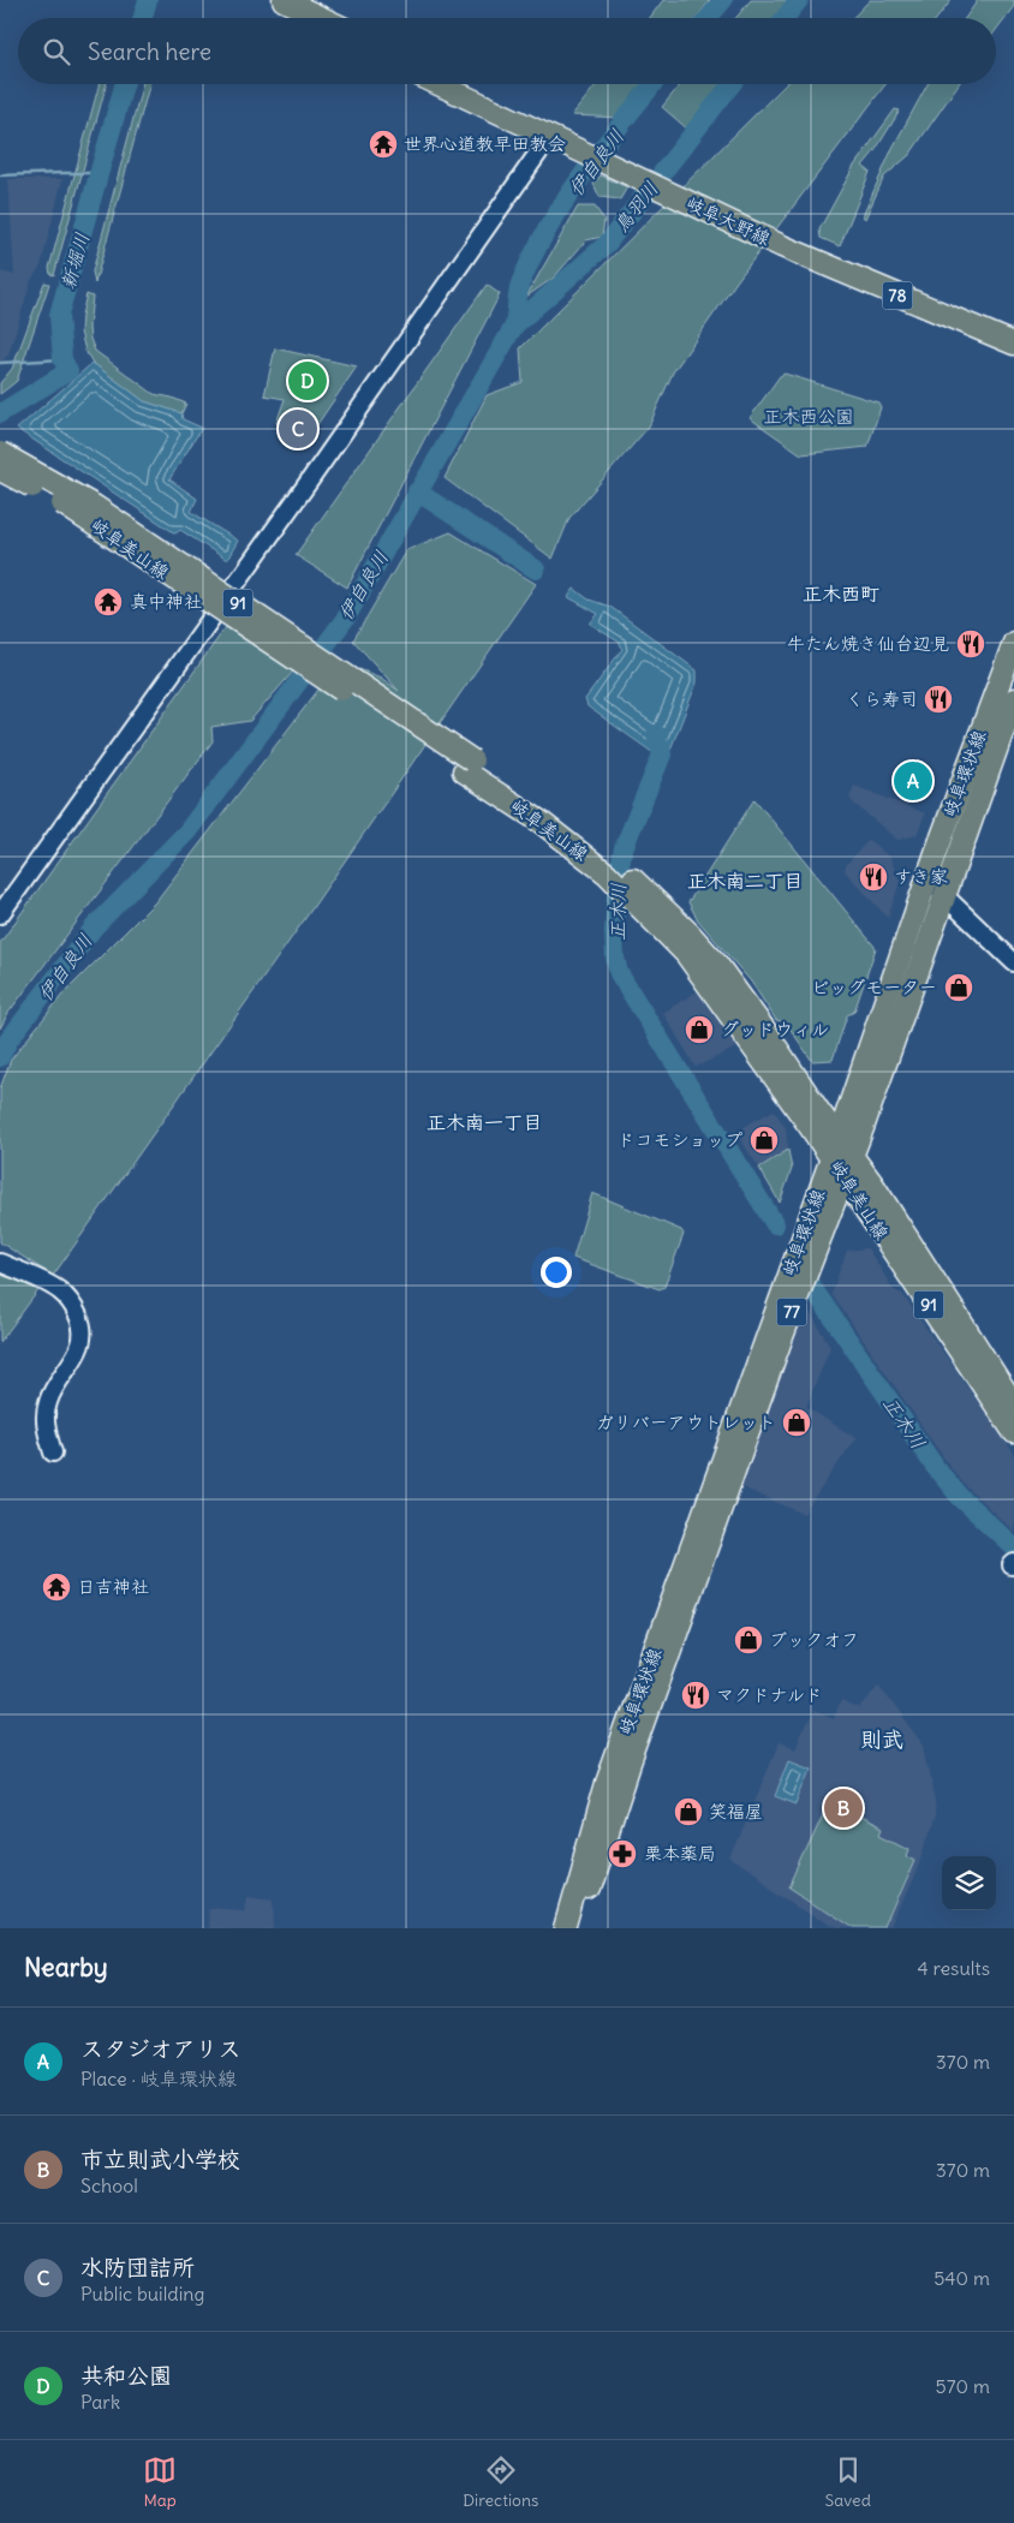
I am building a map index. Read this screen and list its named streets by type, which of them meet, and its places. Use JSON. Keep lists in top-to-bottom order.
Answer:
{
  "streets": {
    "main road": [
      "岐阜大野線",
      "78",
      "岐阜美山線",
      "91",
      "岐阜環状線",
      "77"
    ]
  },
  "crossings": [
    ["岐阜美山線", "岐阜環状線"]
  ],
  "districts": [
    "正木西町",
    "正木南二丁目",
    "正木南一丁目",
    "則武"
  ],
  "water": [
    "伊自良川",
    "鳥羽川",
    "新堀川",
    "正木川"
  ],
  "parks": ["正木西公園"],
  "places": {
    "temple": ["世界心道教早田教会", "真中神社", "日吉神社"],
    "restaurant": [
      "牛たん焼き仙台辺見",
      "くら寿司",
      "すき家",
      "マクドナルド"
    ],
    "shop": [
      "ビッグモーター",
      "グッドウィル",
      "ドコモショップ",
      "ガリバーアウトレット",
      "ブックオフ",
      "笑福屋"
    ],
    "pharmacy": ["栗本薬局"]
  },
  "page": {
    "search": "Search here",
    "pins": [
      "D",
      "C",
      "A",
      "B"
    ],
    "heading": ["Nearby", "4 results"],
    "list": [
      {
        "mark": "A",
        "name": "スタジオアリス",
        "note": "Place · 岐阜環状線",
        "value": "370 m"
      },
      {
        "mark": "B",
        "name": "市立則武小学校",
        "note": "School",
        "value": "370 m"
      },
      {
        "mark": "C",
        "name": "水防団詰所",
        "note": "Public building",
        "value": "540 m"
      },
      {
        "mark": "D",
        "name": "共和公園",
        "note": "Park",
        "value": "570 m"
      }
    ],
    "nav": ["Map", "Directions", "Saved"]
  }
}
